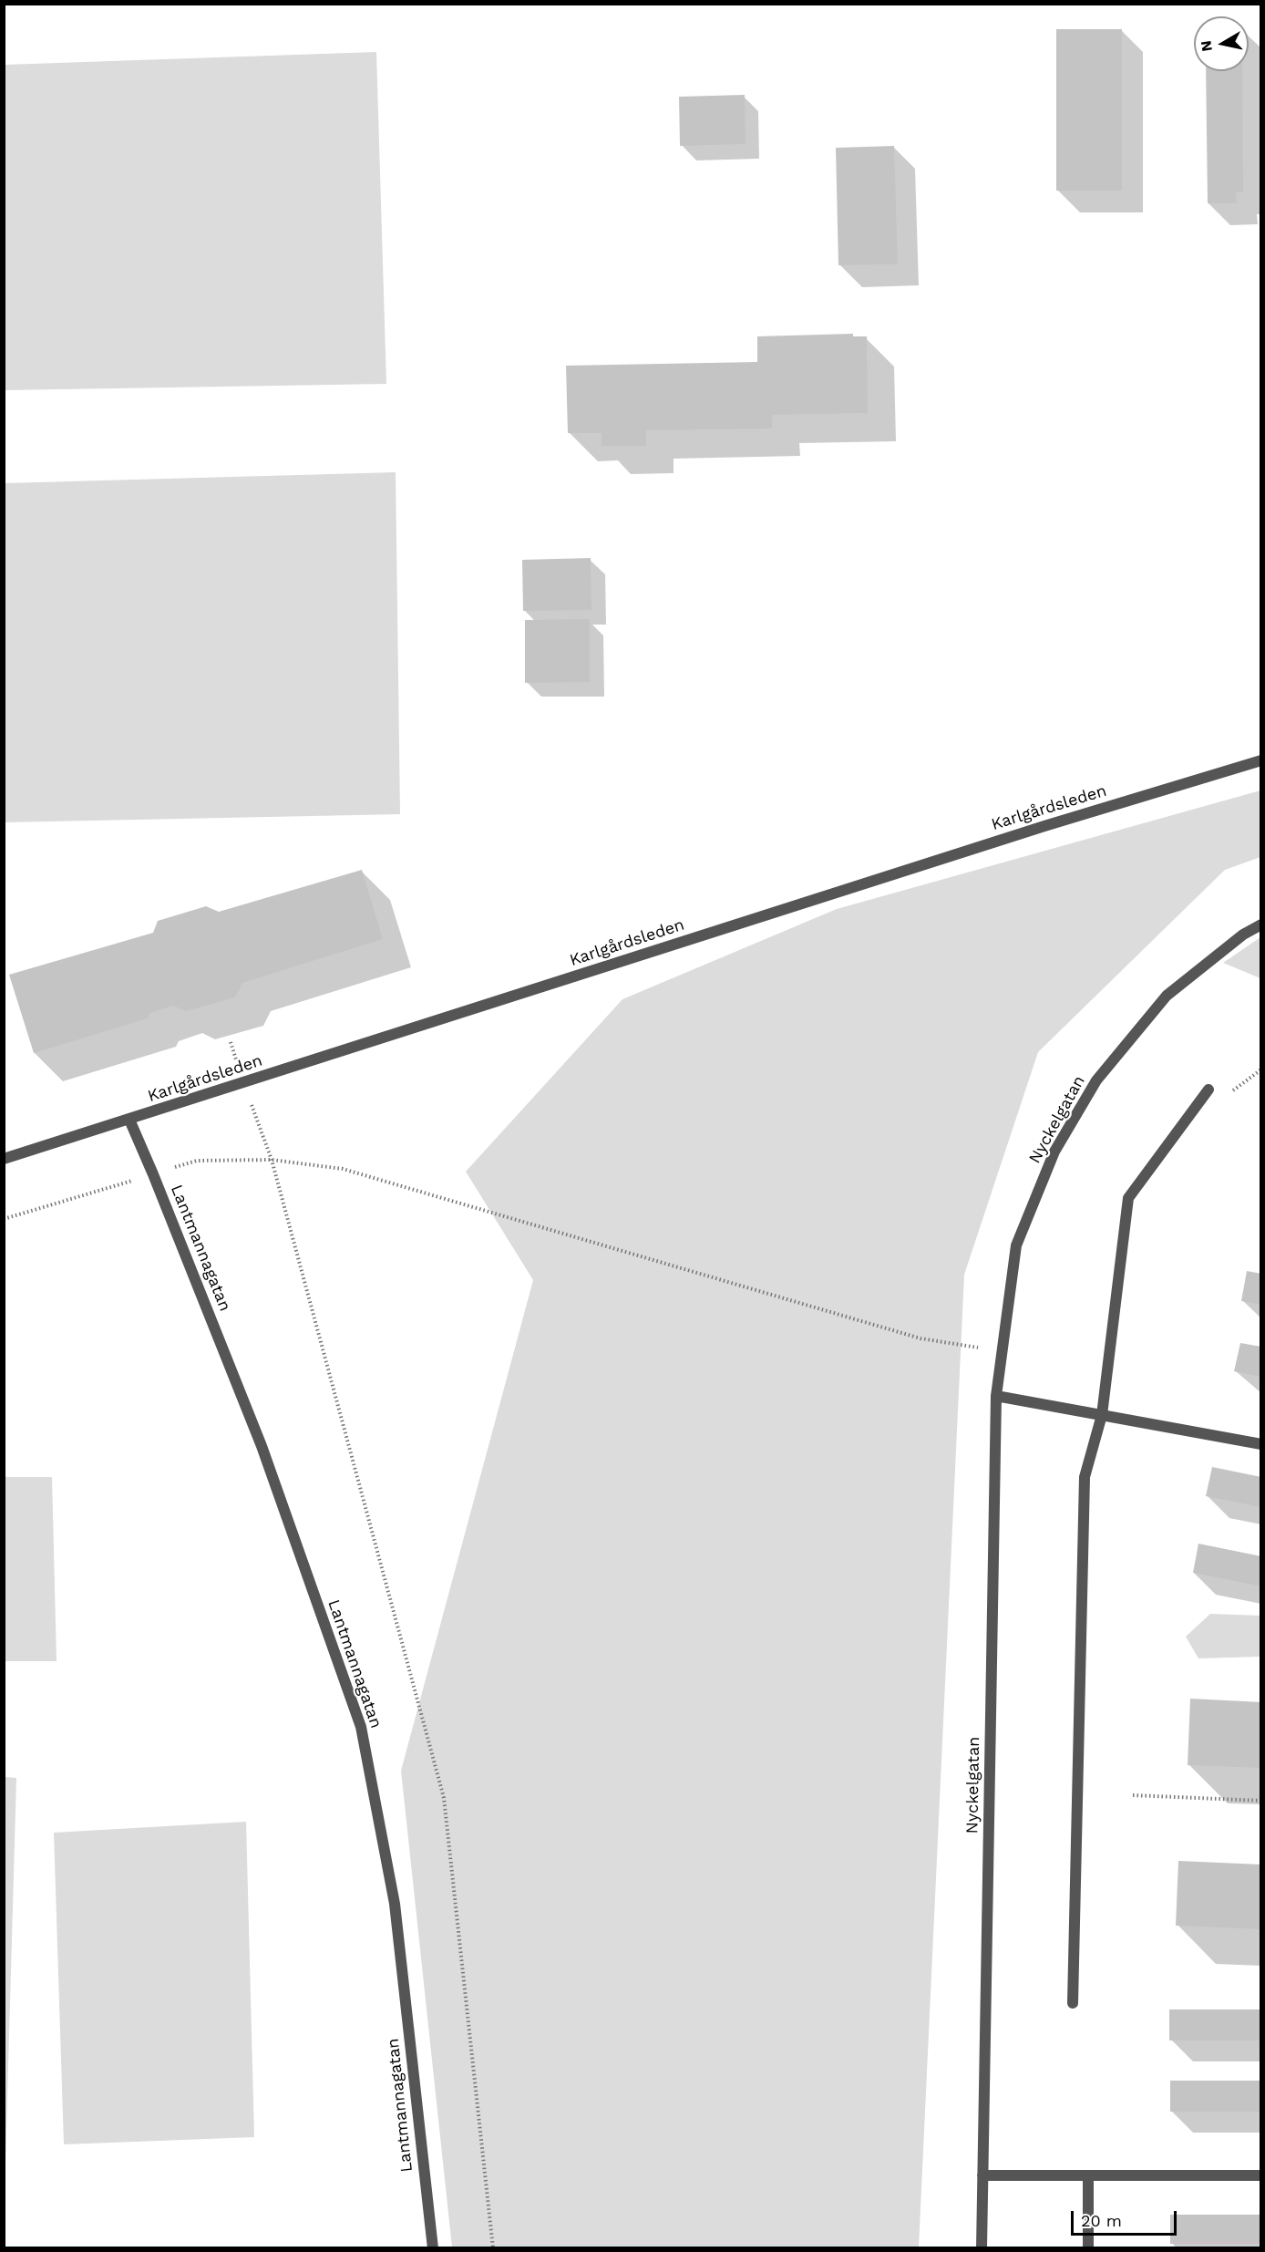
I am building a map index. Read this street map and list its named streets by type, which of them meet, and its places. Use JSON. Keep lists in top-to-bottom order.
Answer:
{
  "streets": {
    "street": ["Karlgårdsleden", "Nyckelgatan", "Lantmannagatan"]
  },
  "crossings": [
    ["Karlgårdsleden", "Lantmannagatan"]
  ],
  "scale_bar": "20 m",
  "north": "left"
}
